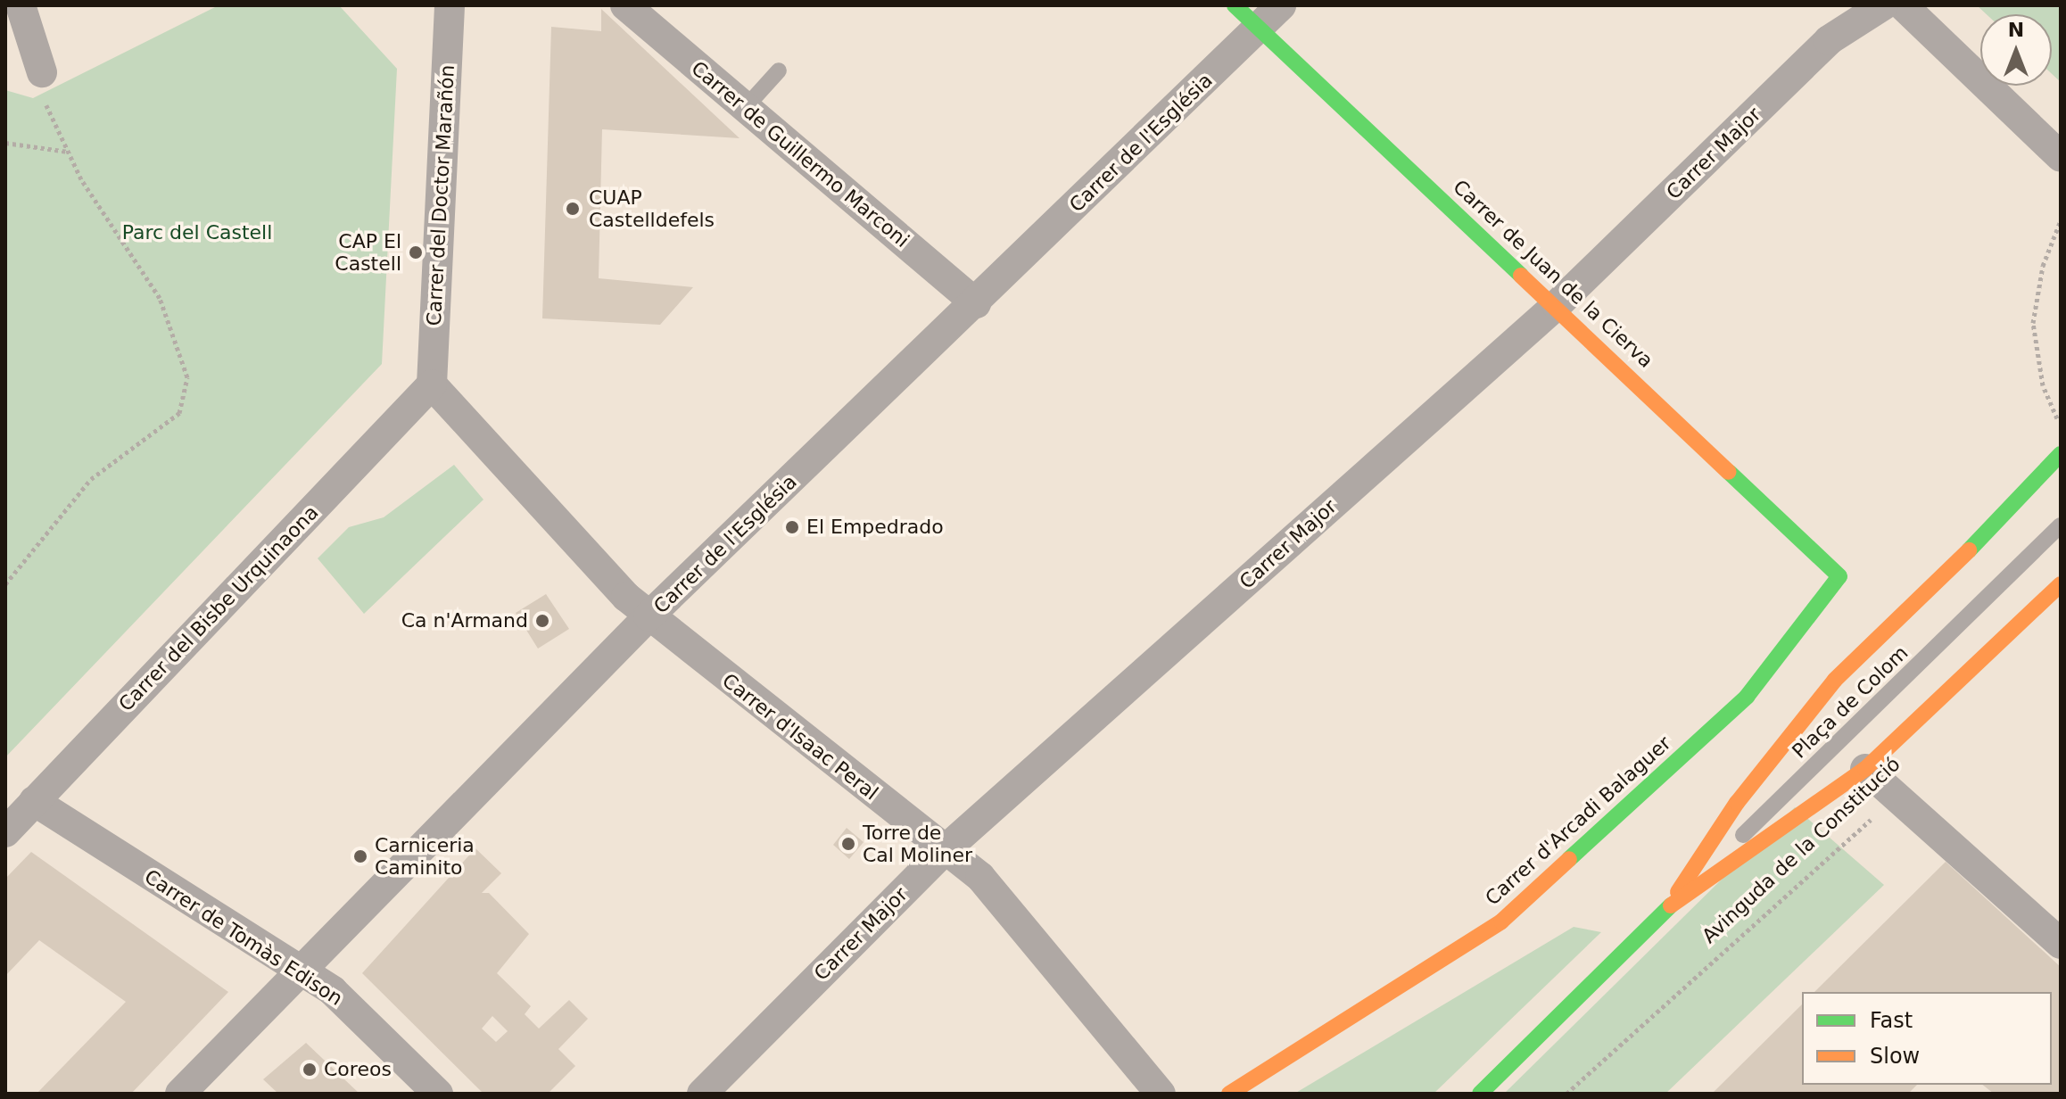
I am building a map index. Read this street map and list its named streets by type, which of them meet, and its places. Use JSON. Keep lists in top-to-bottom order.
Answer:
{
  "streets": {
    "street": [
      "Carrer de l'Església",
      "Carrer Major",
      "Carrer de Guillermo Marconi",
      "Carrer del Doctor Marañón",
      "Carrer de Juan de la Cierva",
      "Carrer del Bisbe Urquinaona",
      "Carrer d'Isaac Peral",
      "Carrer d'Arcadi Balaguer",
      "Carrer de Tomàs Edison"
    ],
    "lane": ["Plaça de Colom"],
    "path": ["Avinguda de la Constitució"]
  },
  "crossings": [
    ["Carrer de l'Església", "Carrer de Guillermo Marconi"],
    ["Carrer de l'Església", "Carrer de Juan de la Cierva"],
    ["Carrer de l'Església", "Carrer d'Isaac Peral"],
    ["Carrer de l'Església", "Carrer de Tomàs Edison"],
    ["Carrer Major", "Carrer de Juan de la Cierva"],
    ["Carrer Major", "Carrer d'Isaac Peral"],
    ["Carrer del Doctor Marañón", "Carrer del Bisbe Urquinaona"],
    ["Carrer del Doctor Marañón", "Carrer d'Isaac Peral"],
    ["Carrer de Juan de la Cierva", "Carrer d'Arcadi Balaguer"],
    ["Carrer del Bisbe Urquinaona", "Carrer d'Isaac Peral"],
    ["Carrer del Bisbe Urquinaona", "Carrer de Tomàs Edison"]
  ],
  "parks": ["Parc del Castell"],
  "places": [
    "CUAP Castelldefels",
    "CAP El Castell",
    "El Empedrado",
    "Ca n'Armand",
    "Torre de Cal Moliner",
    "Carniceria Caminito",
    "Coreos"
  ],
  "legend": ["Fast", "Slow"],
  "north": "top"
}
